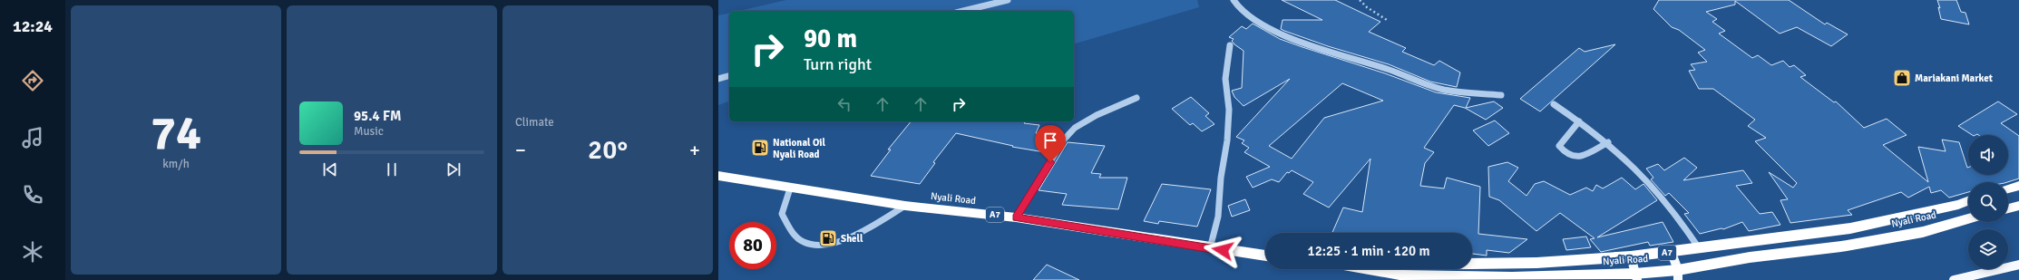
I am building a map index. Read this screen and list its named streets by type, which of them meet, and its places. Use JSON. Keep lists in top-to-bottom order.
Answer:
{
  "streets": {
    "highway": ["Nyali Road", "A7"]
  },
  "places": {
    "shop": ["Mariakani Market"],
    "fuel station": ["National Oil Nyali Road", "Shell"]
  },
  "page": {
    "tabs": "12:24",
    "tile": [
      ["74", "km/h"],
      "Climate"
    ],
    "turn": ["90 m", "Turn right"],
    "song": ["95.4 FM", "Music"],
    "heat": ["−", "20°", "+"],
    "limit": "80",
    "trip": "12:25 · 1 min · 120 m"
  }
}
